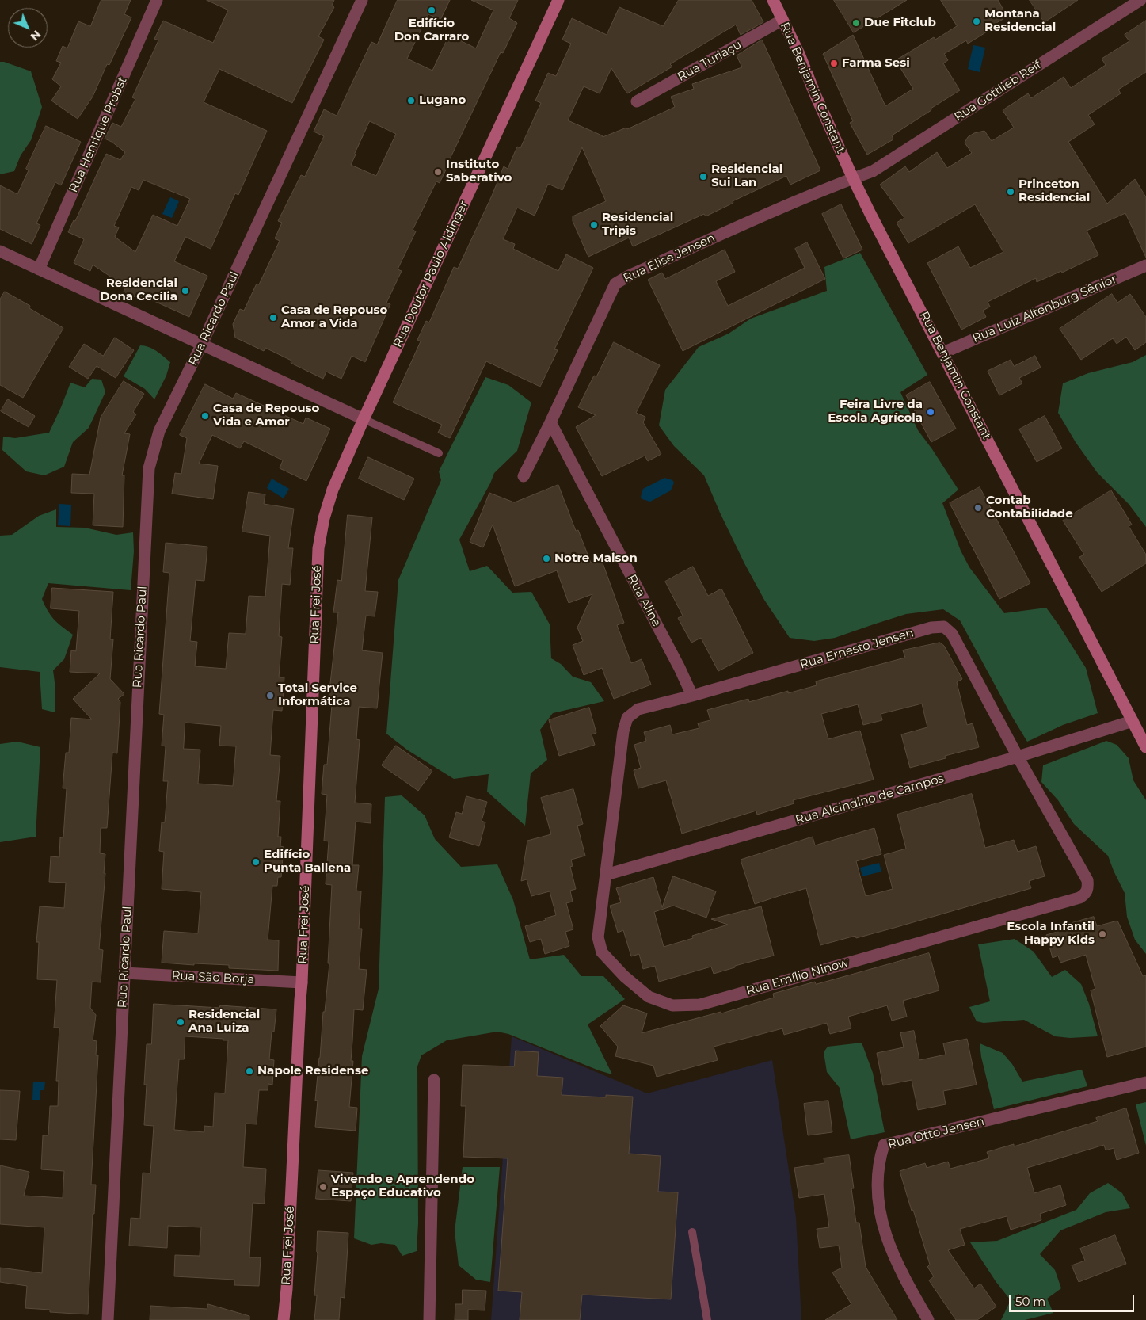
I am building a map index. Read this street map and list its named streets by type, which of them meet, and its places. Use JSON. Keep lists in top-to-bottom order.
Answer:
{
  "streets": {
    "street": [
      "Rua Turiaçu",
      "Rua Benjamin Constant",
      "Rua Gottlieb Reif",
      "Rua Henrique Probst",
      "Rua Elise Jensen",
      "Rua Doutor Paulo Aldinger",
      "Rua Luiz Altenburg Sênior",
      "Rua Ricardo Paul",
      "Rua Aline",
      "Rua Frei José",
      "Rua Ernesto Jensen",
      "Rua Alcindino de Campos",
      "Rua Emílio Ninow",
      "Rua São Borja",
      "Rua Otto Jensen"
    ]
  },
  "crossings": [
    ["Rua Turiaçu", "Rua Benjamin Constant"],
    ["Rua Benjamin Constant", "Rua Gottlieb Reif"],
    ["Rua Benjamin Constant", "Rua Elise Jensen"],
    ["Rua Benjamin Constant", "Rua Luiz Altenburg Sênior"],
    ["Rua Benjamin Constant", "Rua Alcindino de Campos"],
    ["Rua Gottlieb Reif", "Rua Elise Jensen"],
    ["Rua Elise Jensen", "Rua Aline"],
    ["Rua Doutor Paulo Aldinger", "Rua Frei José"],
    ["Rua Ricardo Paul", "Rua São Borja"],
    ["Rua Aline", "Rua Ernesto Jensen"],
    ["Rua Frei José", "Rua São Borja"],
    ["Rua Ernesto Jensen", "Rua Alcindino de Campos"],
    ["Rua Ernesto Jensen", "Rua Emílio Ninow"],
    ["Rua Alcindino de Campos", "Rua Emílio Ninow"]
  ],
  "places": [
    "Edifício Don Carraro",
    "Montana Residencial",
    "Due Fitclub",
    "Farma Sesi",
    "Lugano",
    "Instituto Saberativo",
    "Residencial Sui Lan",
    "Princeton Residencial",
    "Residencial Tripis",
    "Residencial Dona Cecília",
    "Casa de Repouso Amor a Vida",
    "Feira Livre da Escola Agrícola",
    "Casa de Repouso Vida e Amor",
    "Contab Contabilidade",
    "Notre Maison",
    "Total Service Informática",
    "Edifício Punta Ballena",
    "Escola Infantil Happy Kids",
    "Residencial Ana Luiza",
    "Napole Residense",
    "Vivendo e Aprendendo Espaço Educativo"
  ],
  "scale_bar": "50 m",
  "north": "bottom right"
}
